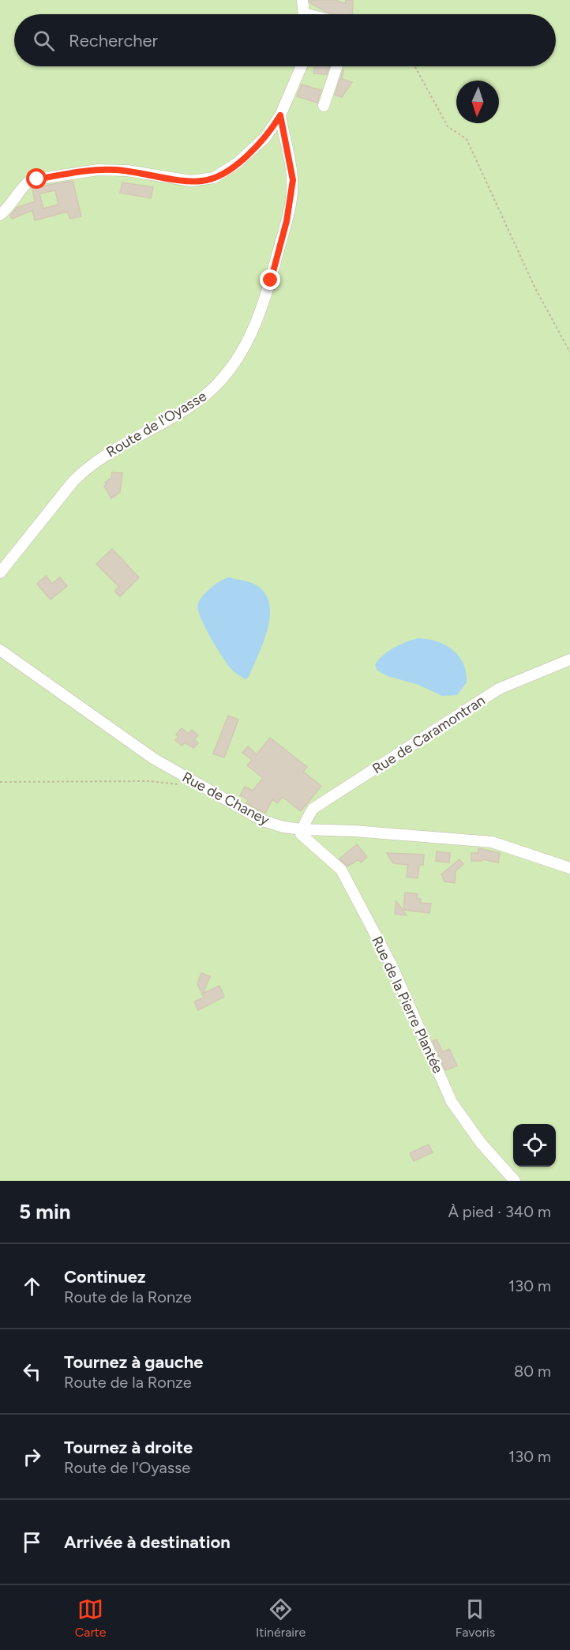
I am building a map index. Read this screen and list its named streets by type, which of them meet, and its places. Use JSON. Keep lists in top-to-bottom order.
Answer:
{
  "streets": {
    "street": [
      "Route de l'Oyasse",
      "Rue de Caramontran",
      "Rue de Chaney",
      "Rue de la Pierre Plantée"
    ]
  },
  "crossings": [
    ["Rue de Caramontran", "Rue de Chaney"],
    ["Rue de Caramontran", "Rue de la Pierre Plantée"],
    ["Rue de Chaney", "Rue de la Pierre Plantée"]
  ],
  "north": "bottom",
  "page": {
    "search": "Rechercher",
    "heading": ["5 min", "À pied · 340 m"],
    "list": [
      ["Continuez", "Route de la Ronze", "130 m"],
      ["Tournez à gauche", "Route de la Ronze", "80 m"],
      ["Tournez à droite", "Route de l'Oyasse", "130 m"],
      "Arrivée à destination"
    ],
    "nav": ["Carte", "Itinéraire", "Favoris"]
  }
}
